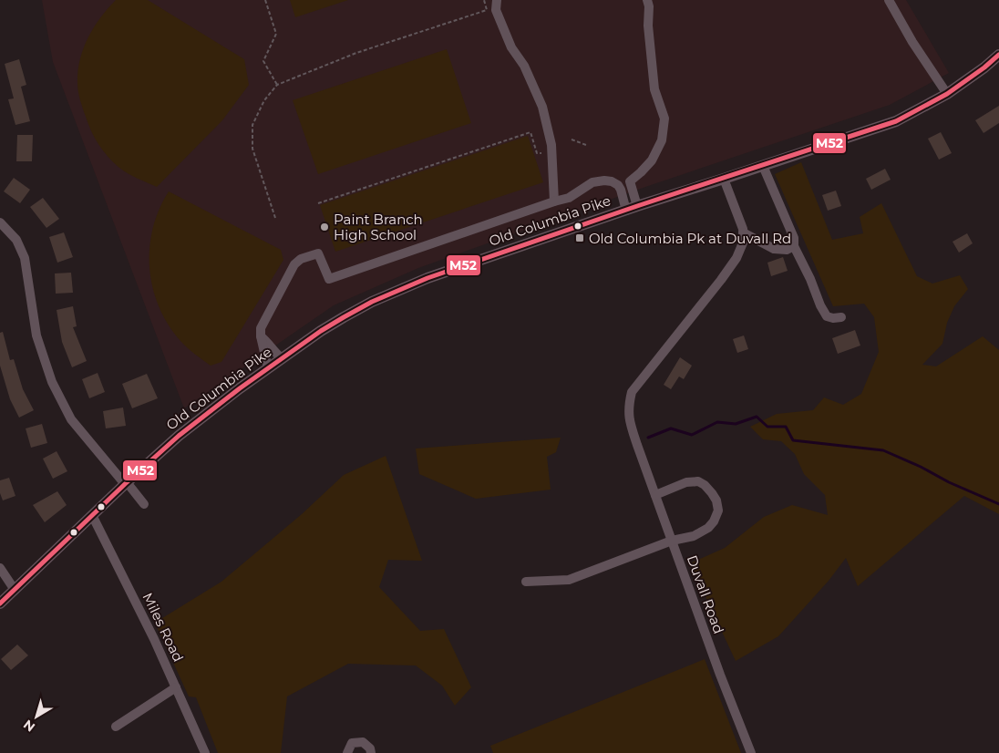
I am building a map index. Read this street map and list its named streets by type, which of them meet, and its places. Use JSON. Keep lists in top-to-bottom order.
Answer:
{
  "streets": {
    "main road": ["Old Columbia Pike"],
    "street": ["Duvall Road", "Miles Road"]
  },
  "crossings": [
    ["Old Columbia Pike", "Miles Road"]
  ],
  "places": {
    "other": ["Paint Branch High School"],
    "transit": ["Old Columbia Pk at Duvall Rd"]
  },
  "lines": ["transit line M52"],
  "north": "bottom left"
}
